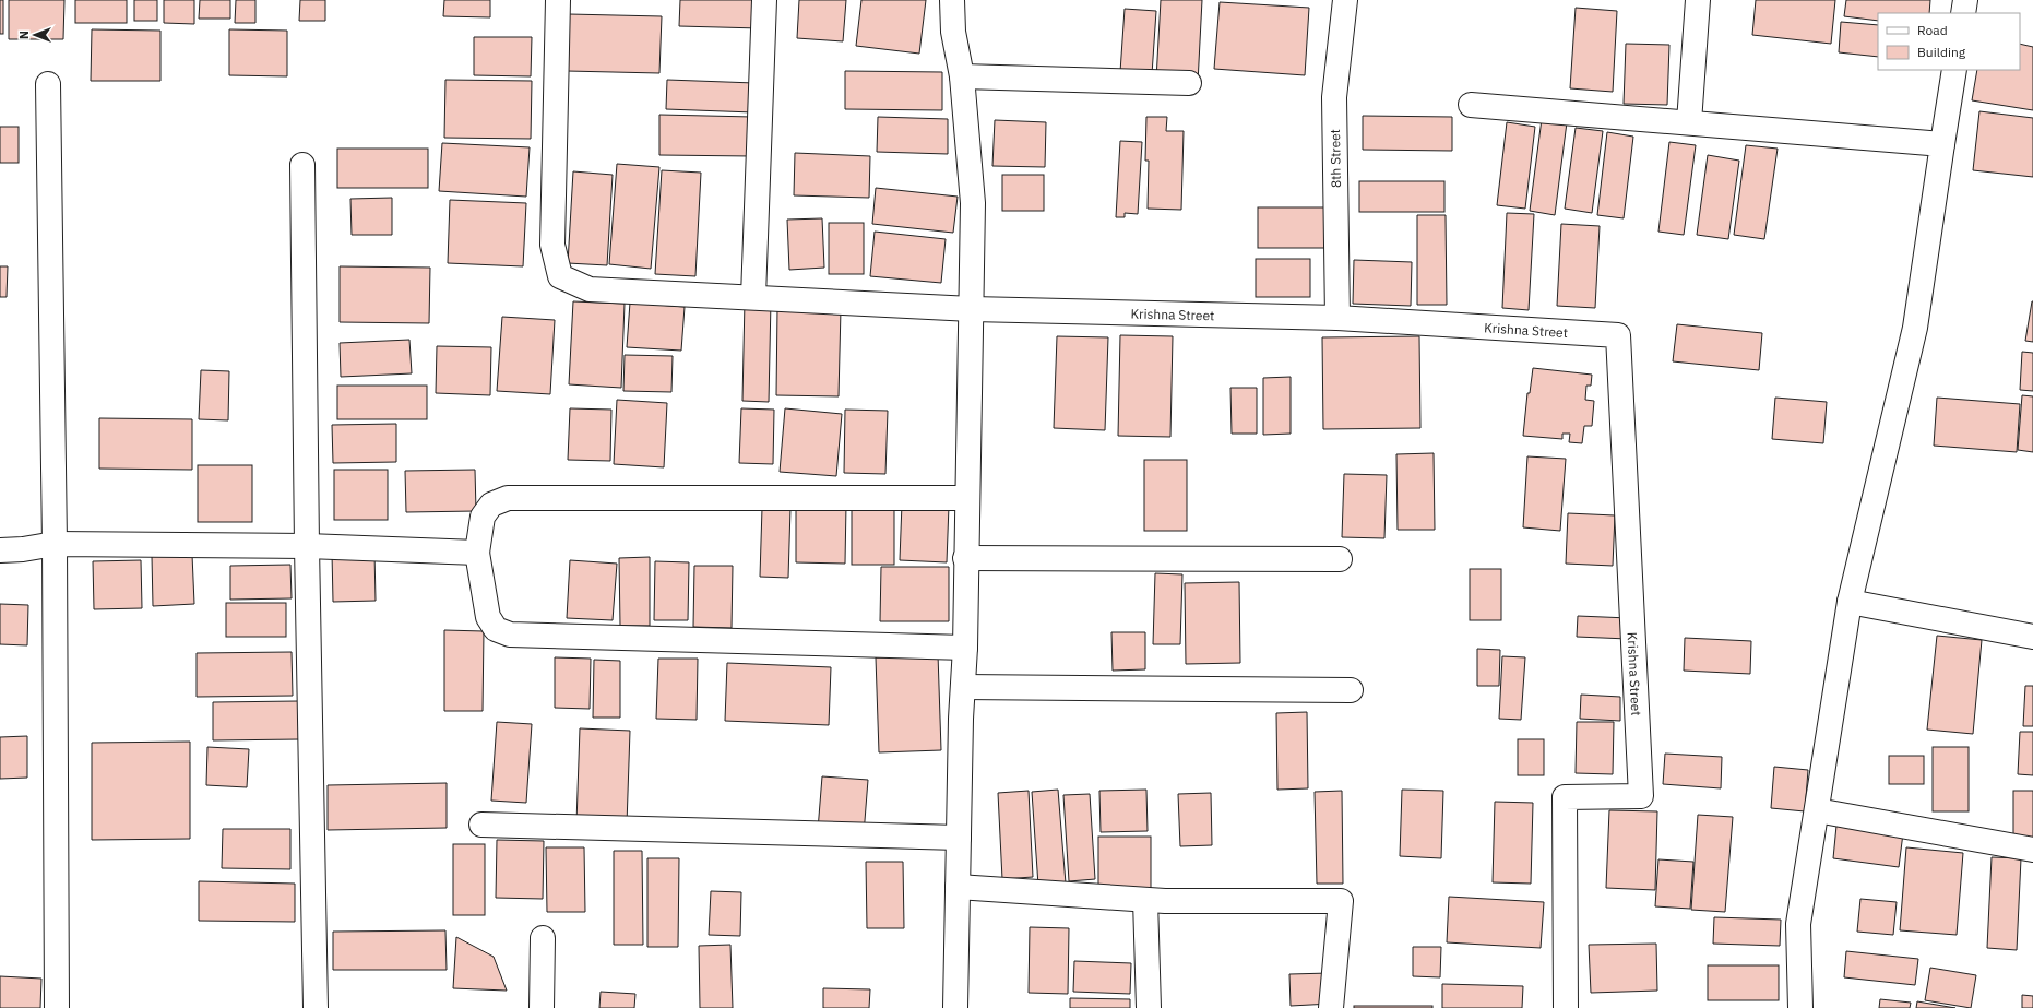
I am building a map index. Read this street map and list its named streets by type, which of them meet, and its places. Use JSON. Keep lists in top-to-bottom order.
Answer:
{
  "streets": {
    "street": ["8th Street", "Krishna Street"]
  },
  "crossings": [
    ["8th Street", "Krishna Street"]
  ],
  "legend": ["Road", "Building"],
  "north": "left"
}
